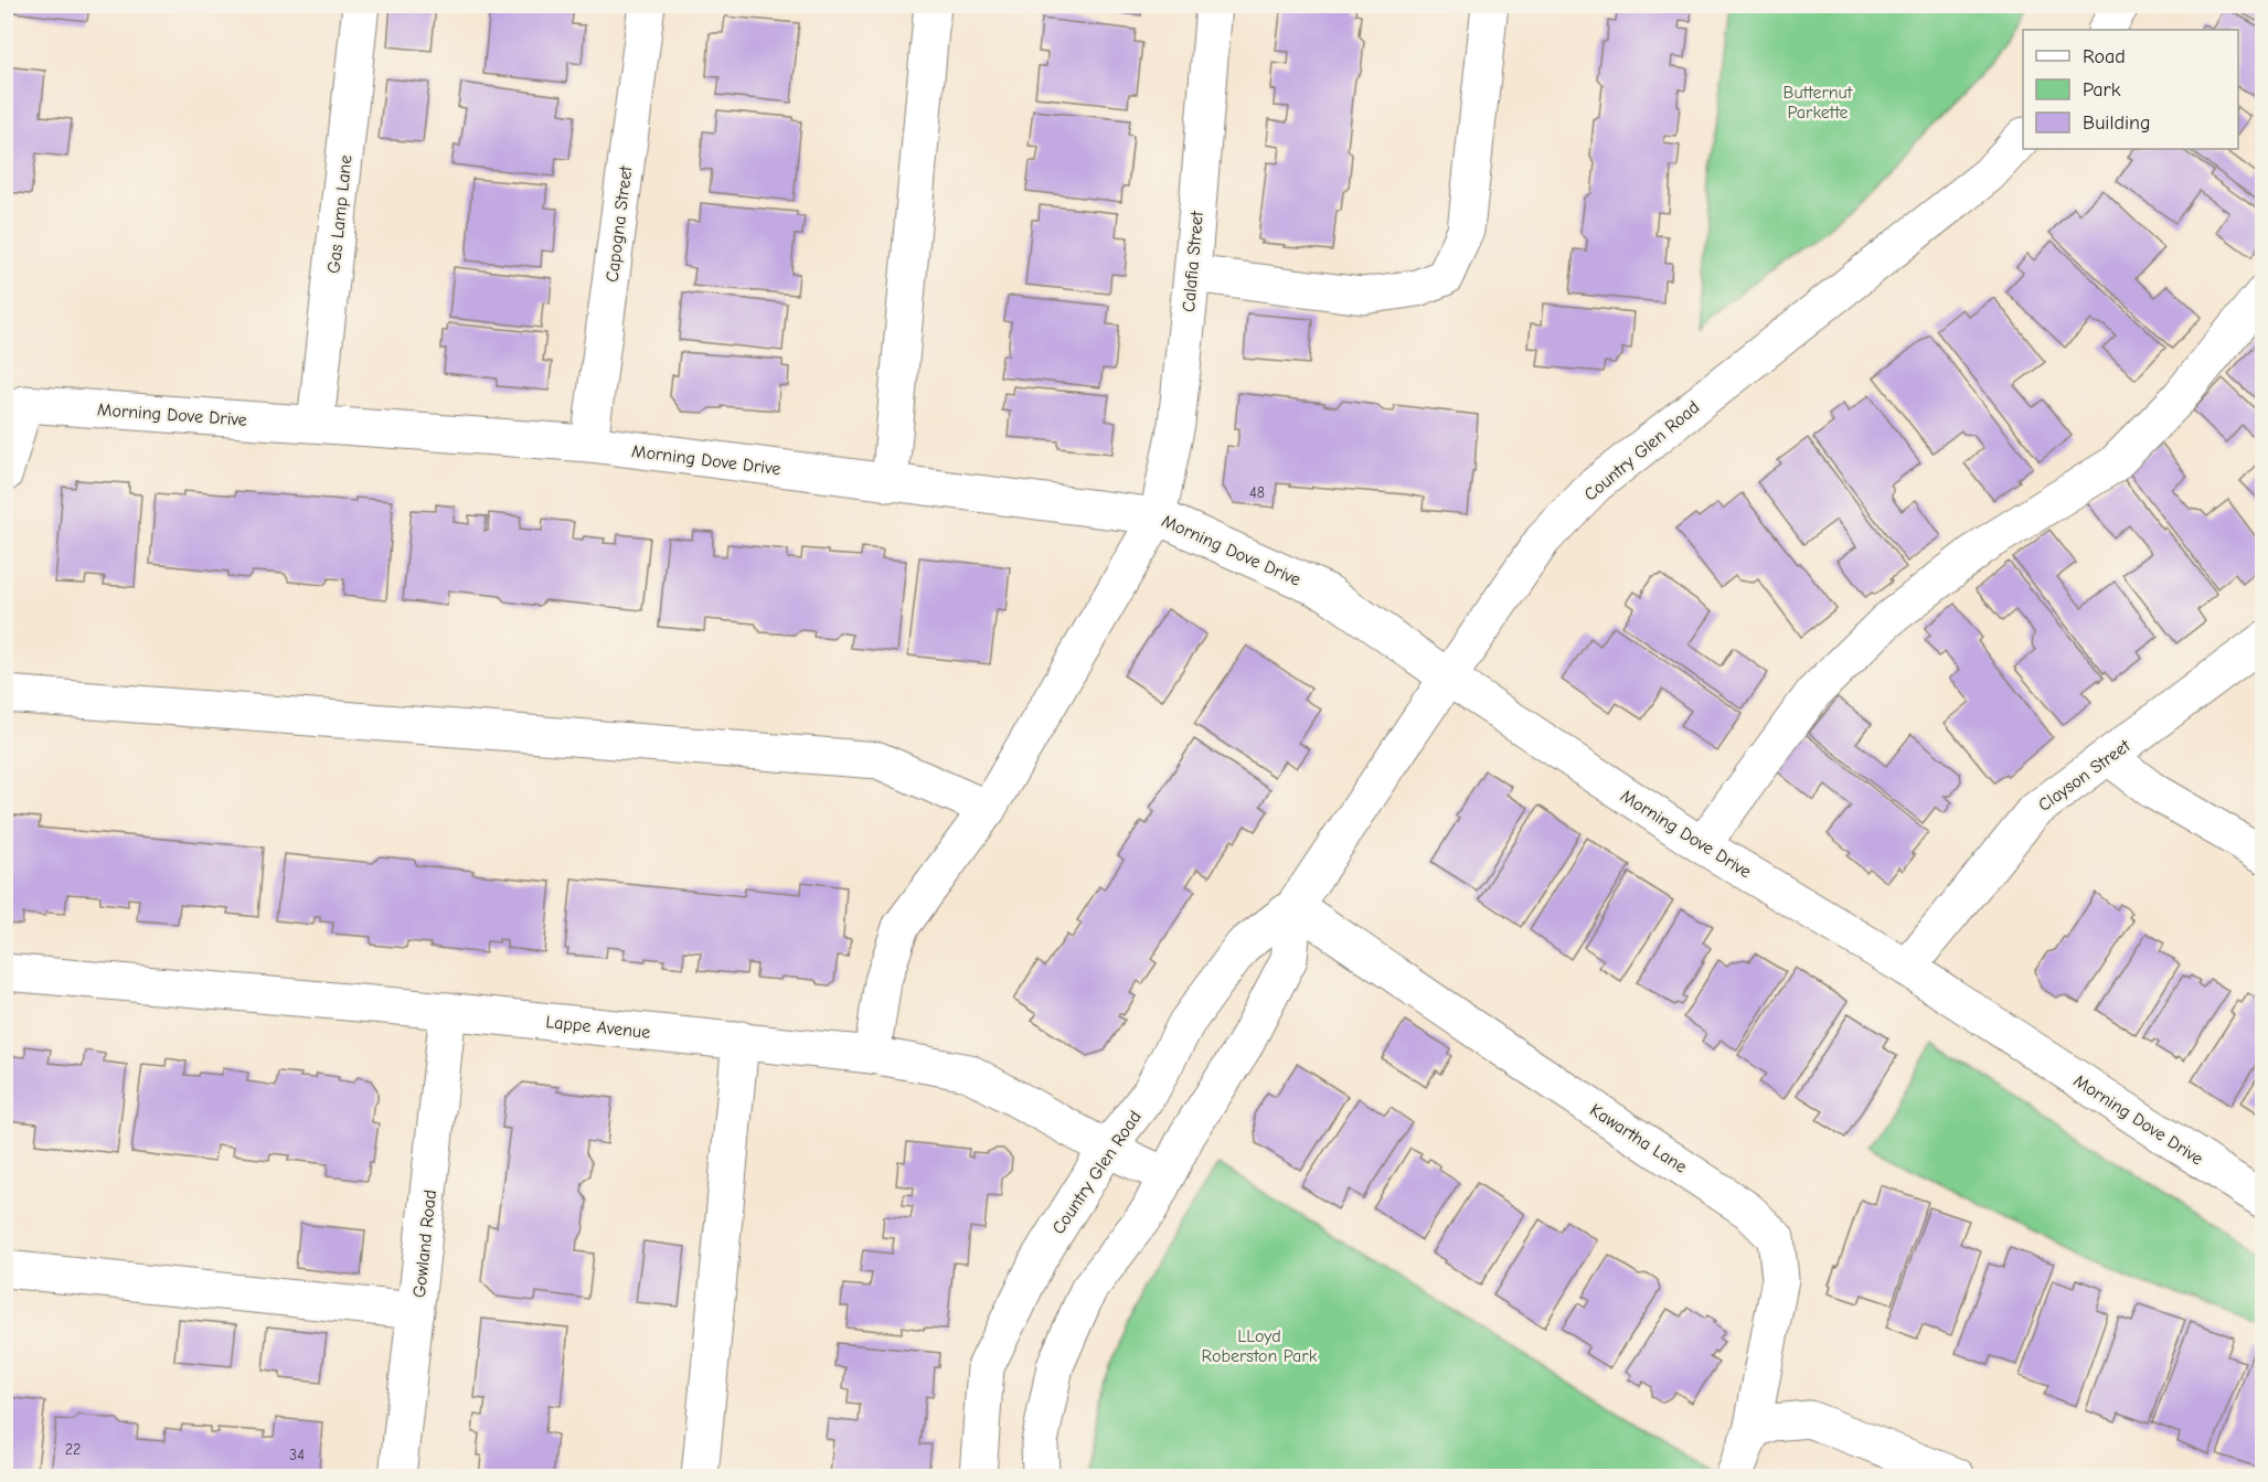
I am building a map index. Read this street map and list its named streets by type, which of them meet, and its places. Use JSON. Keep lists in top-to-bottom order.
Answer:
{
  "streets": {
    "street": [
      "Gas Lamp Lane",
      "Capogna Street",
      "Calafia Street",
      "Morning Dove Drive",
      "Country Glen Road",
      "Clayson Street",
      "Lappe Avenue",
      "Kawartha Lane",
      "Gowland Road"
    ]
  },
  "crossings": [
    ["Gas Lamp Lane", "Morning Dove Drive"],
    ["Capogna Street", "Morning Dove Drive"],
    ["Calafia Street", "Morning Dove Drive"],
    ["Calafia Street", "Lappe Avenue"],
    ["Morning Dove Drive", "Country Glen Road"],
    ["Morning Dove Drive", "Clayson Street"],
    ["Country Glen Road", "Lappe Avenue"],
    ["Country Glen Road", "Kawartha Lane"],
    ["Lappe Avenue", "Gowland Road"]
  ],
  "parks": ["Butternut Parkette", "LLoyd Roberston Park"],
  "house_numbers": ["48", "22", "34"],
  "legend": ["Road", "Park", "Building"]
}
